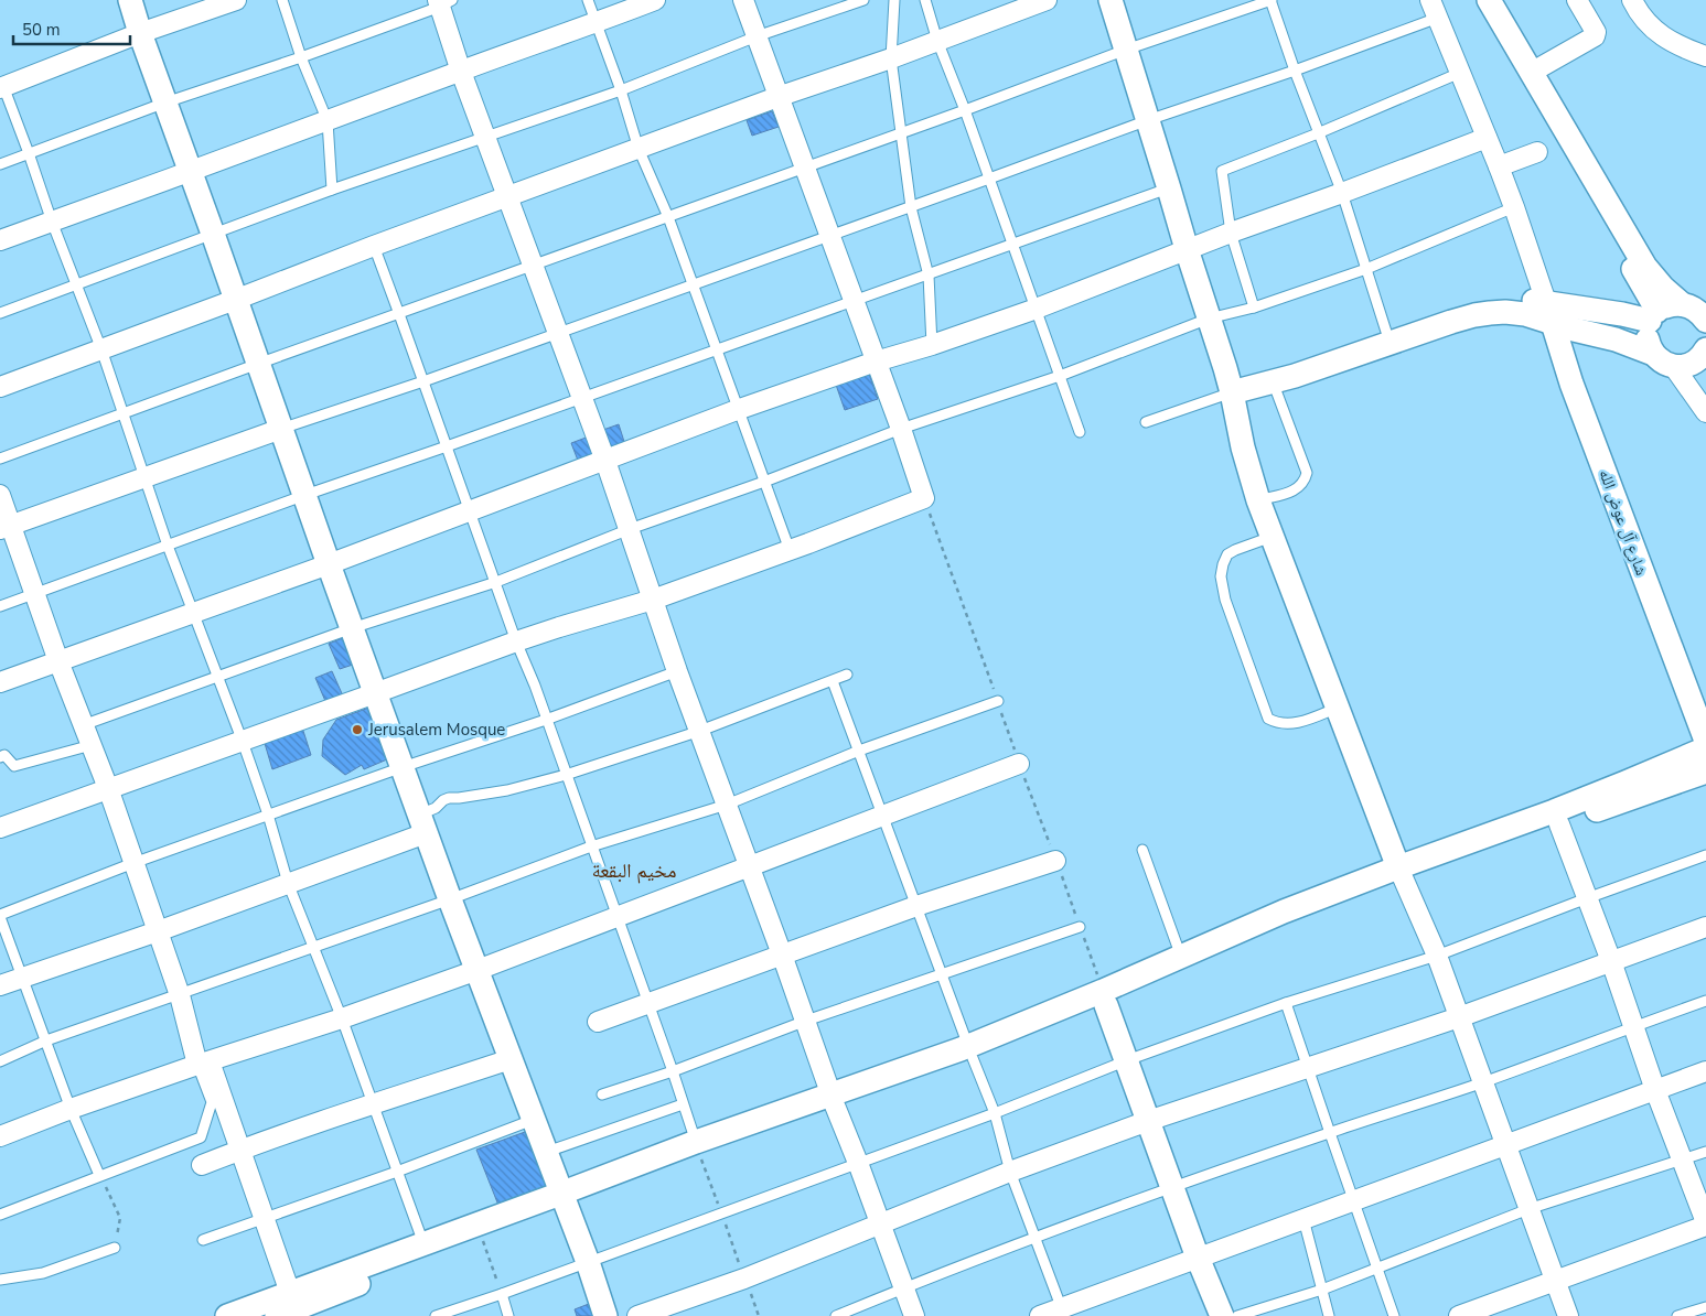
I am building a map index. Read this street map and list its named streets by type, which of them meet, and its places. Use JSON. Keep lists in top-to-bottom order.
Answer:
{
  "streets": {
    "street": ["شارع آل عوض الله"]
  },
  "districts": ["مخيم البقعة"],
  "places": ["Jerusalem Mosque"],
  "scale_bar": "50 m"
}
